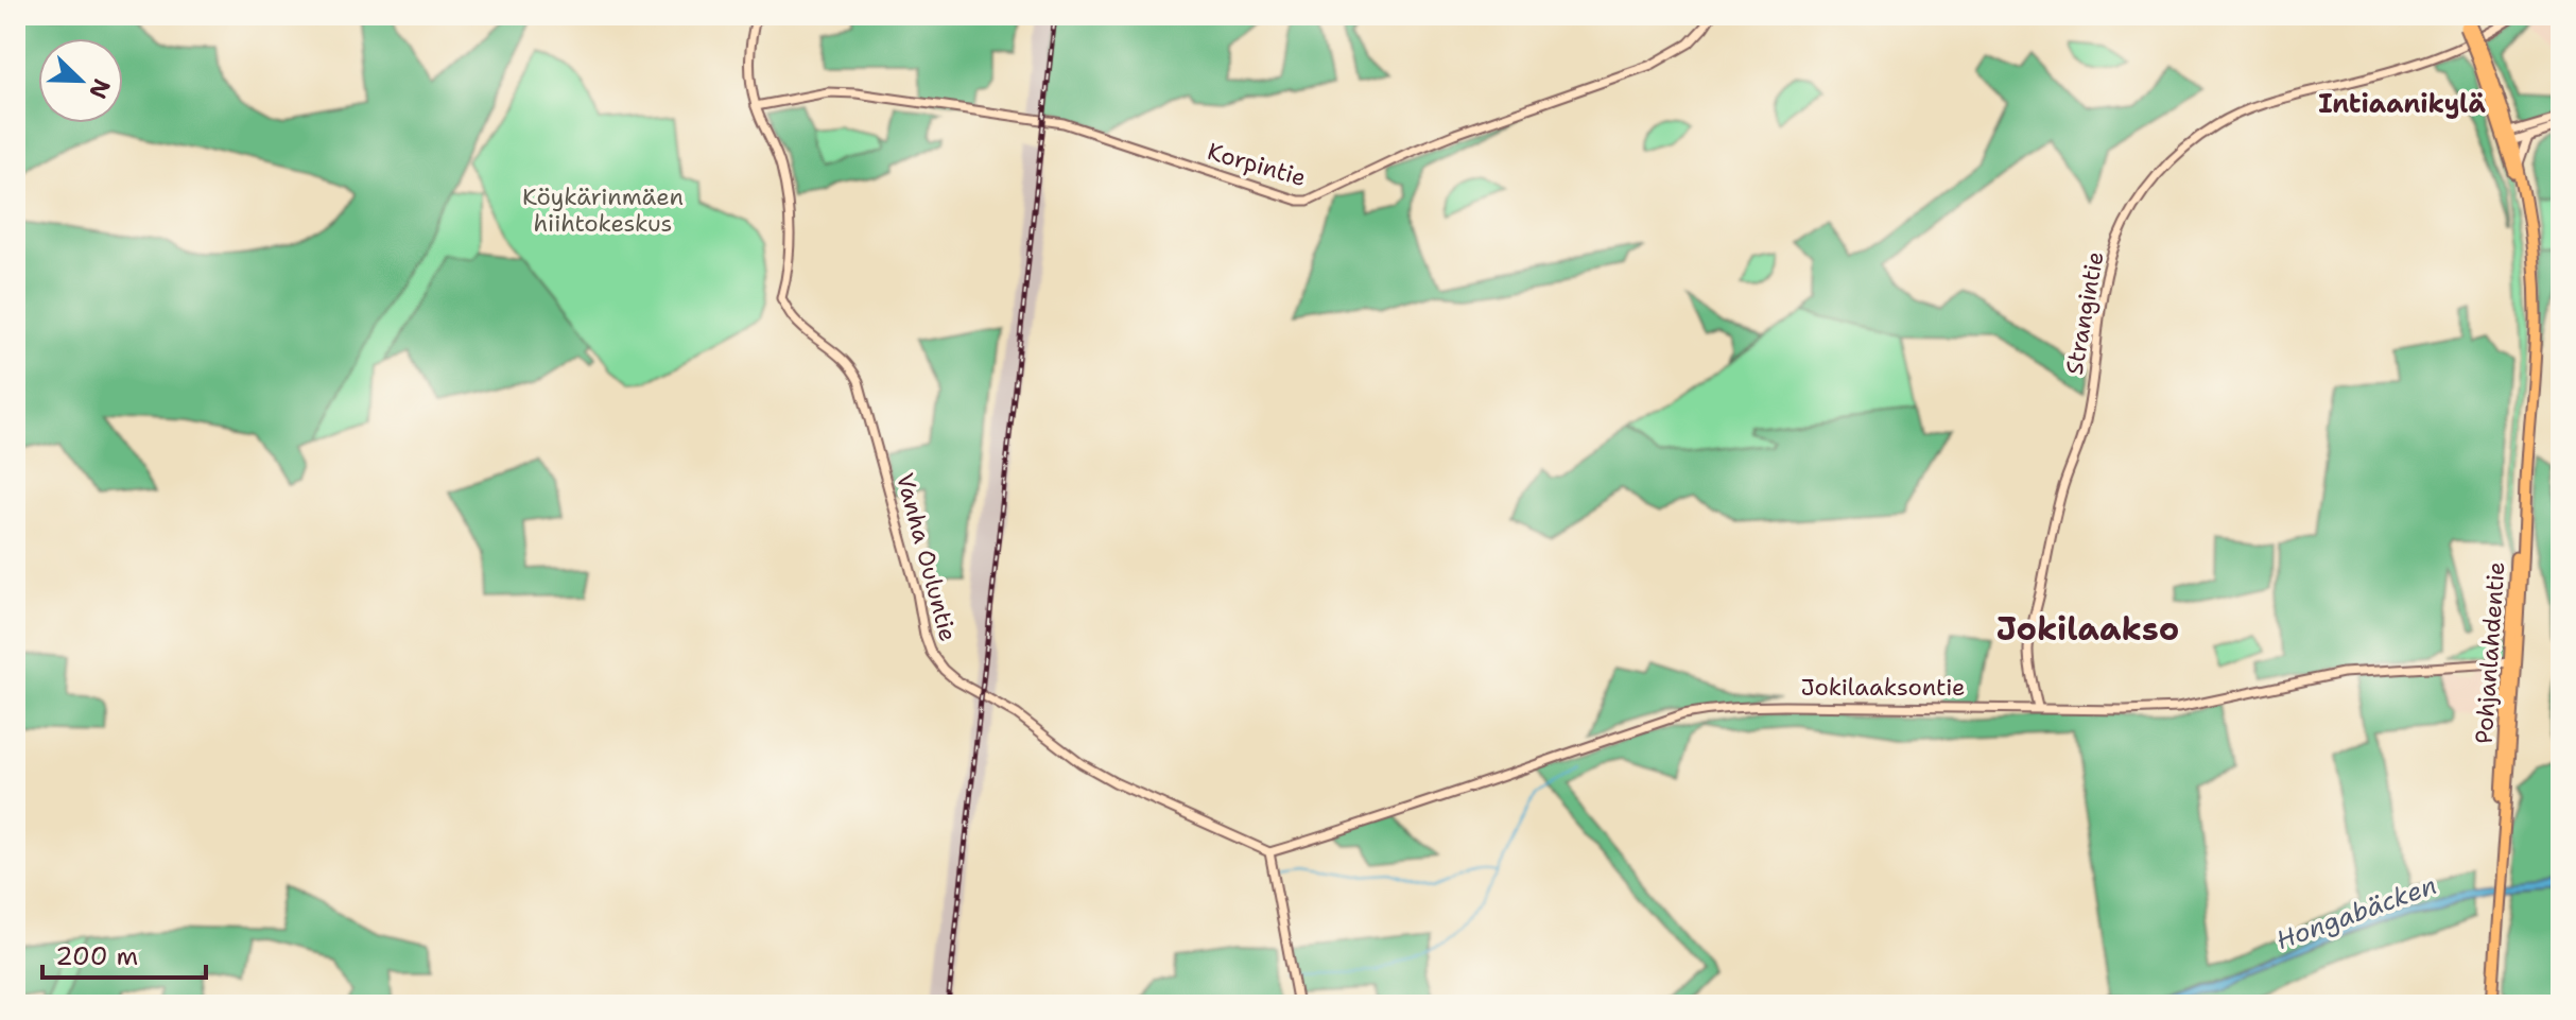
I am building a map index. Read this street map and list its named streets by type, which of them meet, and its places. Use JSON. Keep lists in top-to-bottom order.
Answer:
{
  "streets": {
    "highway": ["Pohjanlahdentie"],
    "street": [
      "Korpintie",
      "Strangintie",
      "Vanha Ouluntie",
      "Jokilaaksontie"
    ]
  },
  "crossings": [
    ["Korpintie", "Vanha Ouluntie"],
    ["Strangintie", "Jokilaaksontie"],
    ["Vanha Ouluntie", "Jokilaaksontie"],
    ["Pohjanlahdentie", "Jokilaaksontie"]
  ],
  "districts": ["Intiaanikylä", "Jokilaakso"],
  "water": ["Hongabäcken"],
  "parks": ["Köykärinmäen hiihtokeskus"],
  "scale_bar": "200 m",
  "north": "bottom right"
}
